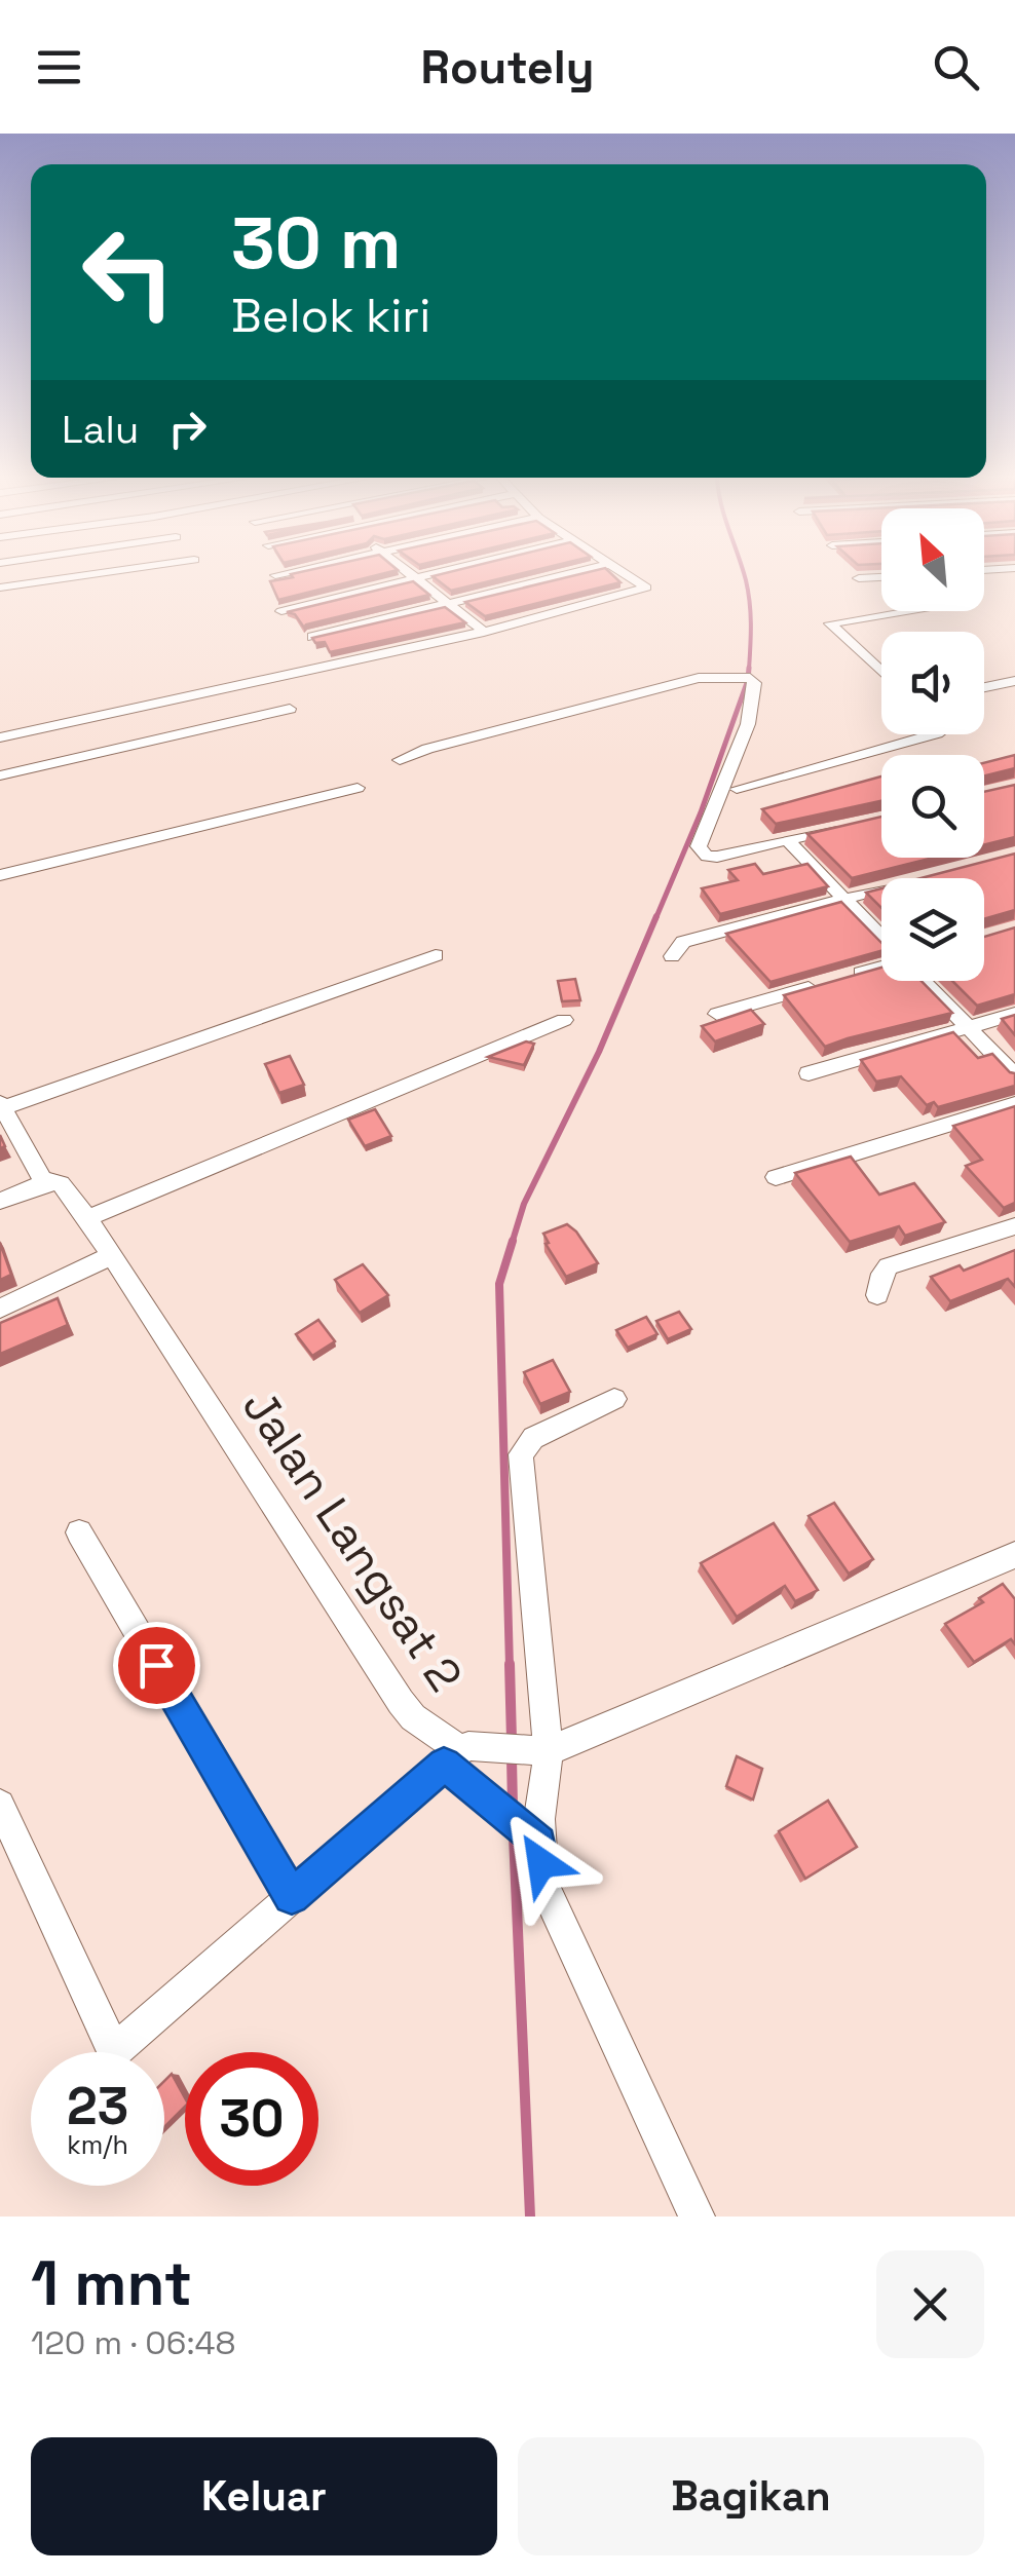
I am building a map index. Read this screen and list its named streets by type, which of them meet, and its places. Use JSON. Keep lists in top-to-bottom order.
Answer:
{
  "streets": {
    "street": ["Jalan Langsat 2"]
  },
  "north": "top left",
  "page": {
    "header": "Routely",
    "turn": ["30 m", "Belok kiri"],
    "then": "Lalu",
    "speed": "23 km/h",
    "limit": "30",
    "heading": ["1 mnt", "120 m · 06:48"],
    "buttons": ["Keluar", "Bagikan"]
  }
}
